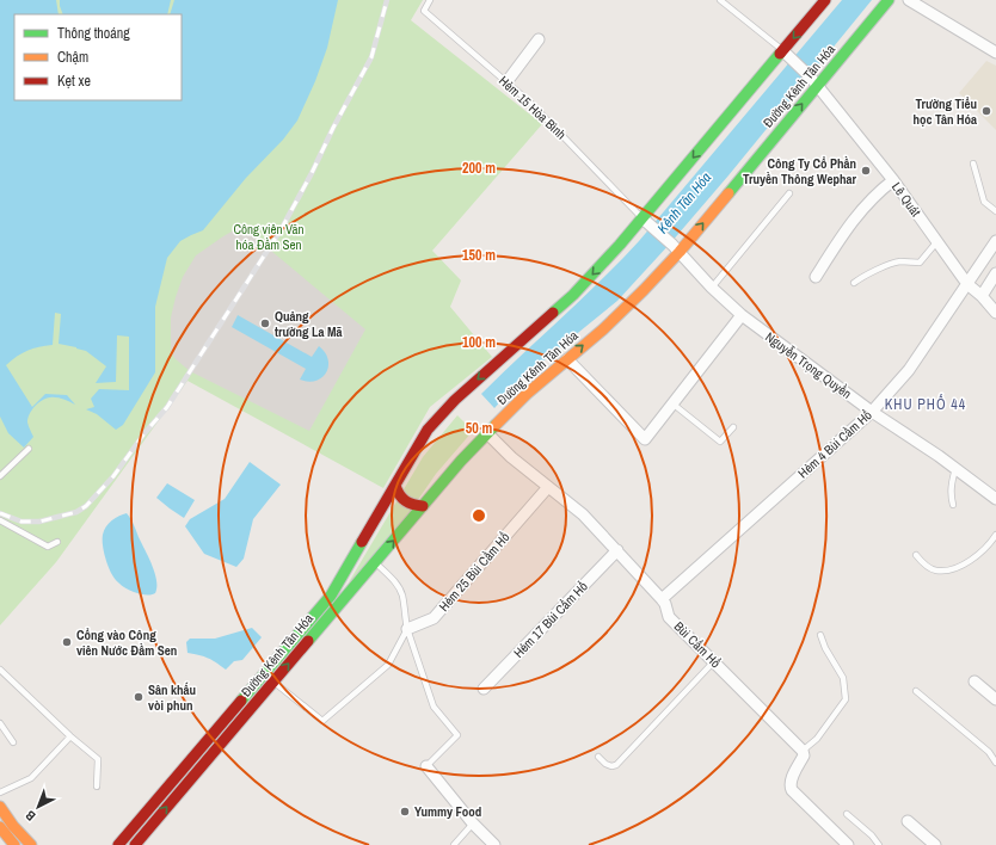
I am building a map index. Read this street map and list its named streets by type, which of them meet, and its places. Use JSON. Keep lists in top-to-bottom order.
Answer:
{
  "streets": {
    "street": [
      "Đường Kênh Tân Hóa",
      "Lê Quát",
      "Nguyễn Trọng Quyền",
      "Hẻm 4 Bùi Cầm Hổ",
      "Hẻm 25 Bùi Cầm Hổ",
      "Hẻm 17 Bùi Cẩm Hổ",
      "Bùi Cẩm Hổ"
    ],
    "lane": ["Hẻm 15 Hòa Bình"]
  },
  "crossings": [
    ["Đường Kênh Tân Hóa", "Hẻm 15 Hòa Bình"],
    ["Đường Kênh Tân Hóa", "Lê Quát"],
    ["Đường Kênh Tân Hóa", "Nguyễn Trọng Quyền"],
    ["Đường Kênh Tân Hóa", "Bùi Cẩm Hổ"],
    ["Hẻm 15 Hòa Bình", "Nguyễn Trọng Quyền"],
    ["Lê Quát", "Hẻm 4 Bùi Cầm Hổ"],
    ["Nguyễn Trọng Quyền", "Hẻm 4 Bùi Cầm Hổ"],
    ["Hẻm 4 Bùi Cầm Hổ", "Bùi Cẩm Hổ"],
    ["Hẻm 25 Bùi Cầm Hổ", "Bùi Cẩm Hổ"],
    ["Hẻm 17 Bùi Cẩm Hổ", "Bùi Cẩm Hổ"]
  ],
  "districts": ["KHU PHỐ 44"],
  "water": ["Kênh Tân Hóa"],
  "parks": ["Công viên Văn hóa Đầm Sen"],
  "places": [
    "Trường Tiểu học Tân Hóa",
    "Công Ty Cổ Phần Truyền Thông Wephar",
    "Quảng trường La Mã",
    "Cổng vào Công viên Nước Đầm Sen",
    "Sân khấu vòi phun",
    "Yummy Food"
  ],
  "legend": ["Thông thoáng", "Chậm", "Kẹt xe"],
  "north": "bottom left",
  "rings": [
    "200 m",
    "150 m",
    "100 m",
    "50 m"
  ]
}
